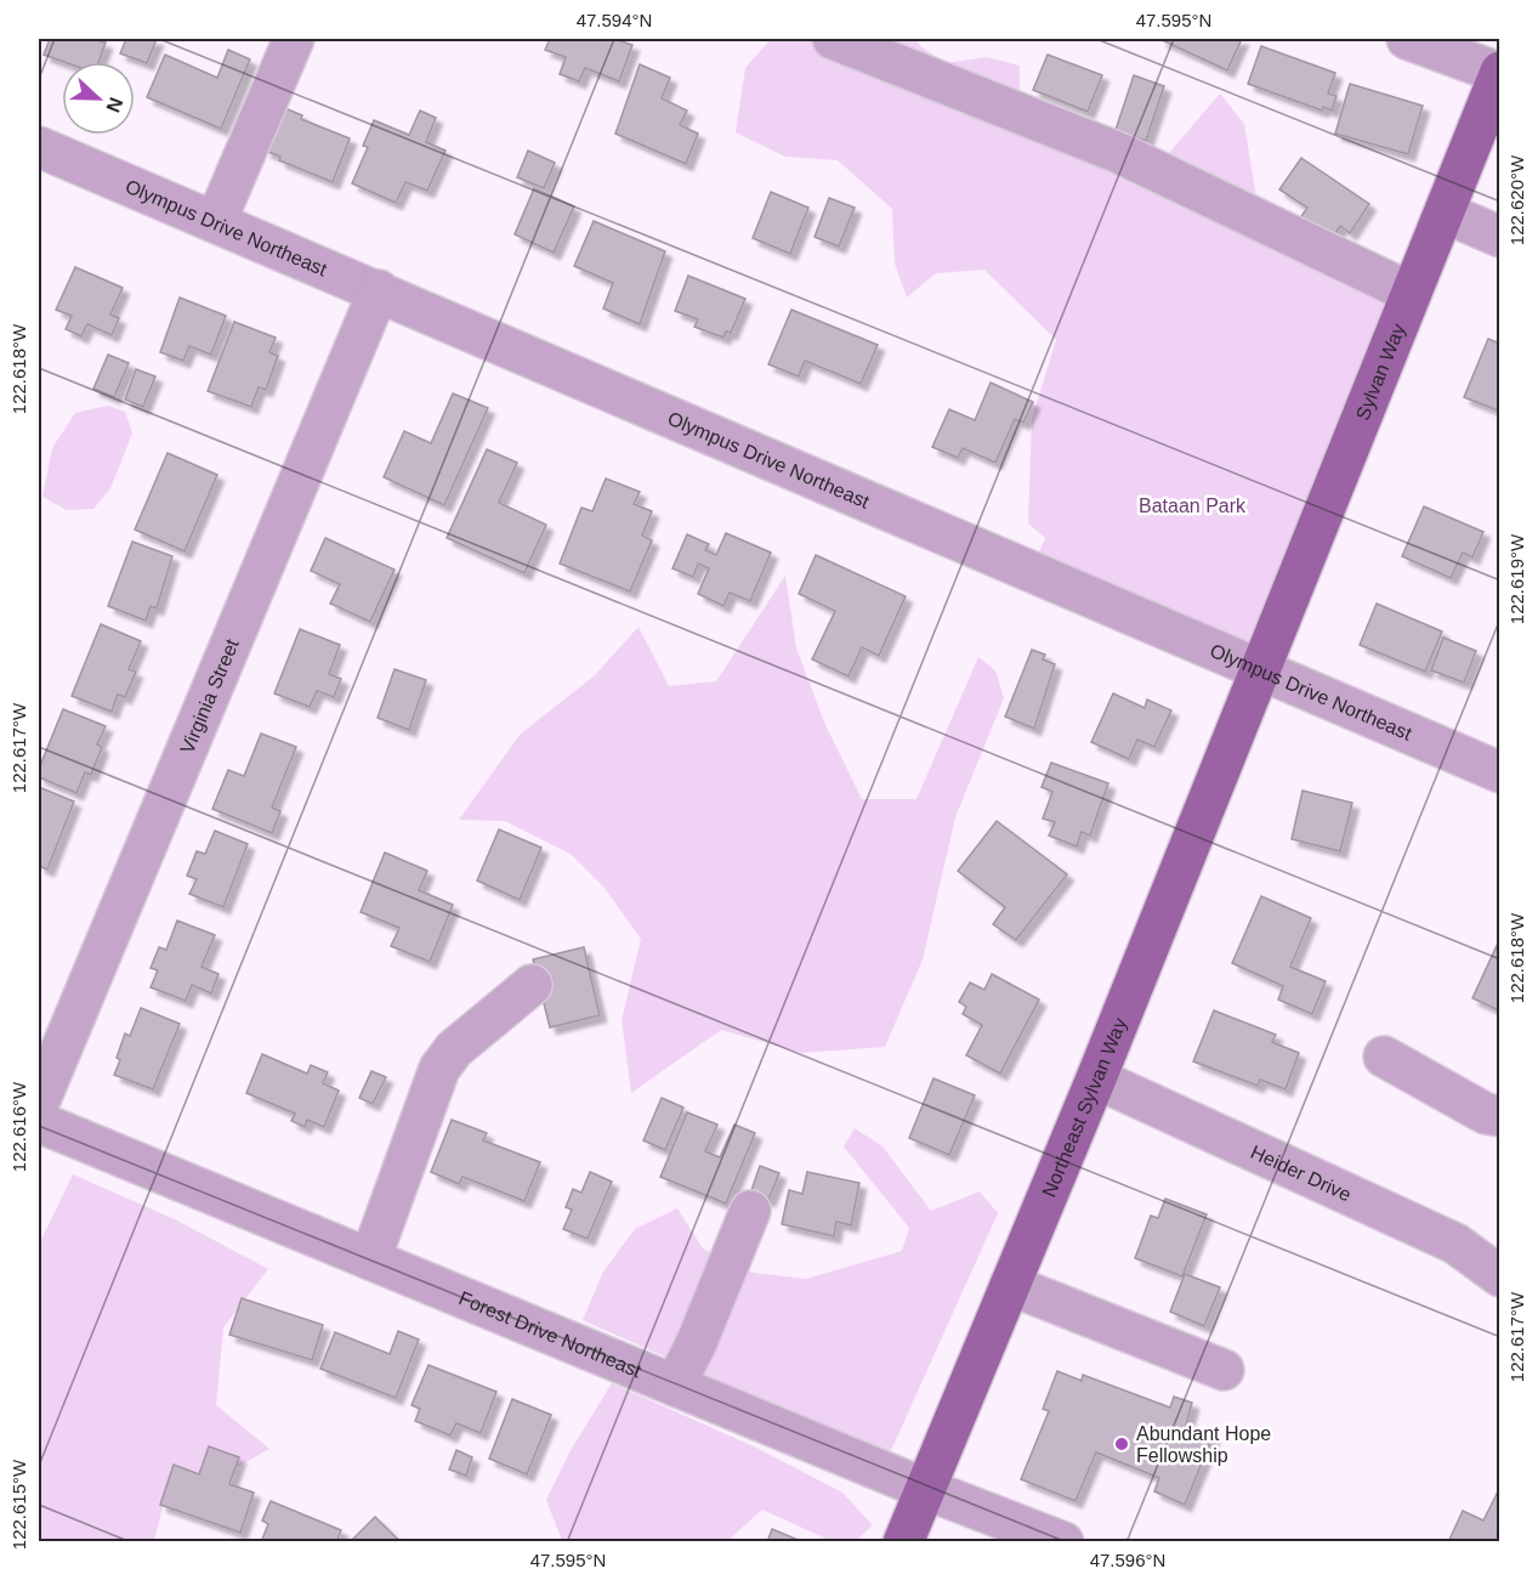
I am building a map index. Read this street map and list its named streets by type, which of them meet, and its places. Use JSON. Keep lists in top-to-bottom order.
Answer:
{
  "streets": {
    "main road": ["Sylvan Way", "Northeast Sylvan Way"],
    "street": [
      "Olympus Drive Northeast",
      "Virginia Street",
      "Heider Drive",
      "Forest Drive Northeast"
    ]
  },
  "crossings": [
    ["Olympus Drive Northeast", "Sylvan Way"],
    ["Olympus Drive Northeast", "Virginia Street"],
    ["Olympus Drive Northeast", "Northeast Sylvan Way"],
    ["Sylvan Way", "Northeast Sylvan Way"],
    ["Northeast Sylvan Way", "Heider Drive"],
    ["Northeast Sylvan Way", "Forest Drive Northeast"]
  ],
  "parks": ["Bataan Park"],
  "places": ["Abundant Hope Fellowship"],
  "north": "right",
  "coordinates": [
    "47.594°N",
    "47.595°N",
    "122.620°W",
    "122.618°W",
    "122.619°W",
    "122.617°W",
    "122.616°W",
    "122.615°W",
    "47.596°N"
  ]
}
